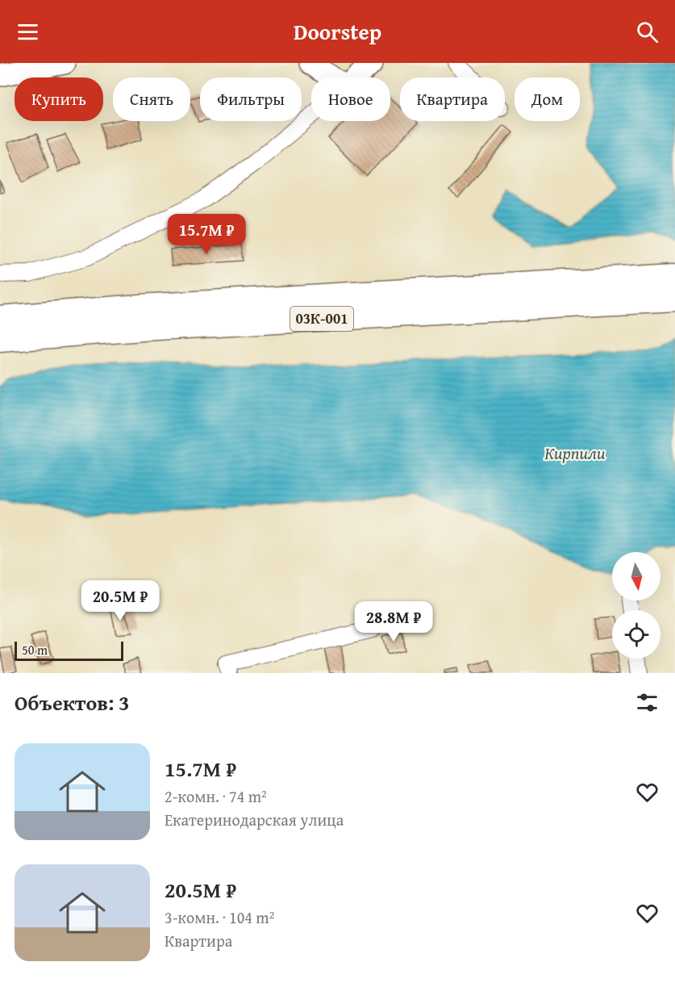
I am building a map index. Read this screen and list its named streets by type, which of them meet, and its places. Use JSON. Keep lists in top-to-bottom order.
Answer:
{
  "streets": {
    "main road": ["03К-001"]
  },
  "water": ["Кирпили"],
  "scale_bar": "50 m",
  "north": "bottom",
  "page": {
    "header": "Doorstep",
    "chip": [
      "Купить",
      "Снять",
      "Фильтры",
      "Новое",
      "Квартира",
      "Дом"
    ],
    "price": ["15.7M ₽", "20.5M ₽", "28.8M ₽"],
    "scale": "50 m",
    "heading": "Объектов: 3",
    "list": [
      {
        "name": "15.7M ₽",
        "note": "2-комн. · 74 m² · Екатеринодарская улица"
      },
      {
        "name": "20.5M ₽",
        "note": "3-комн. · 104 m² · Квартира"
      }
    ]
  }
}
